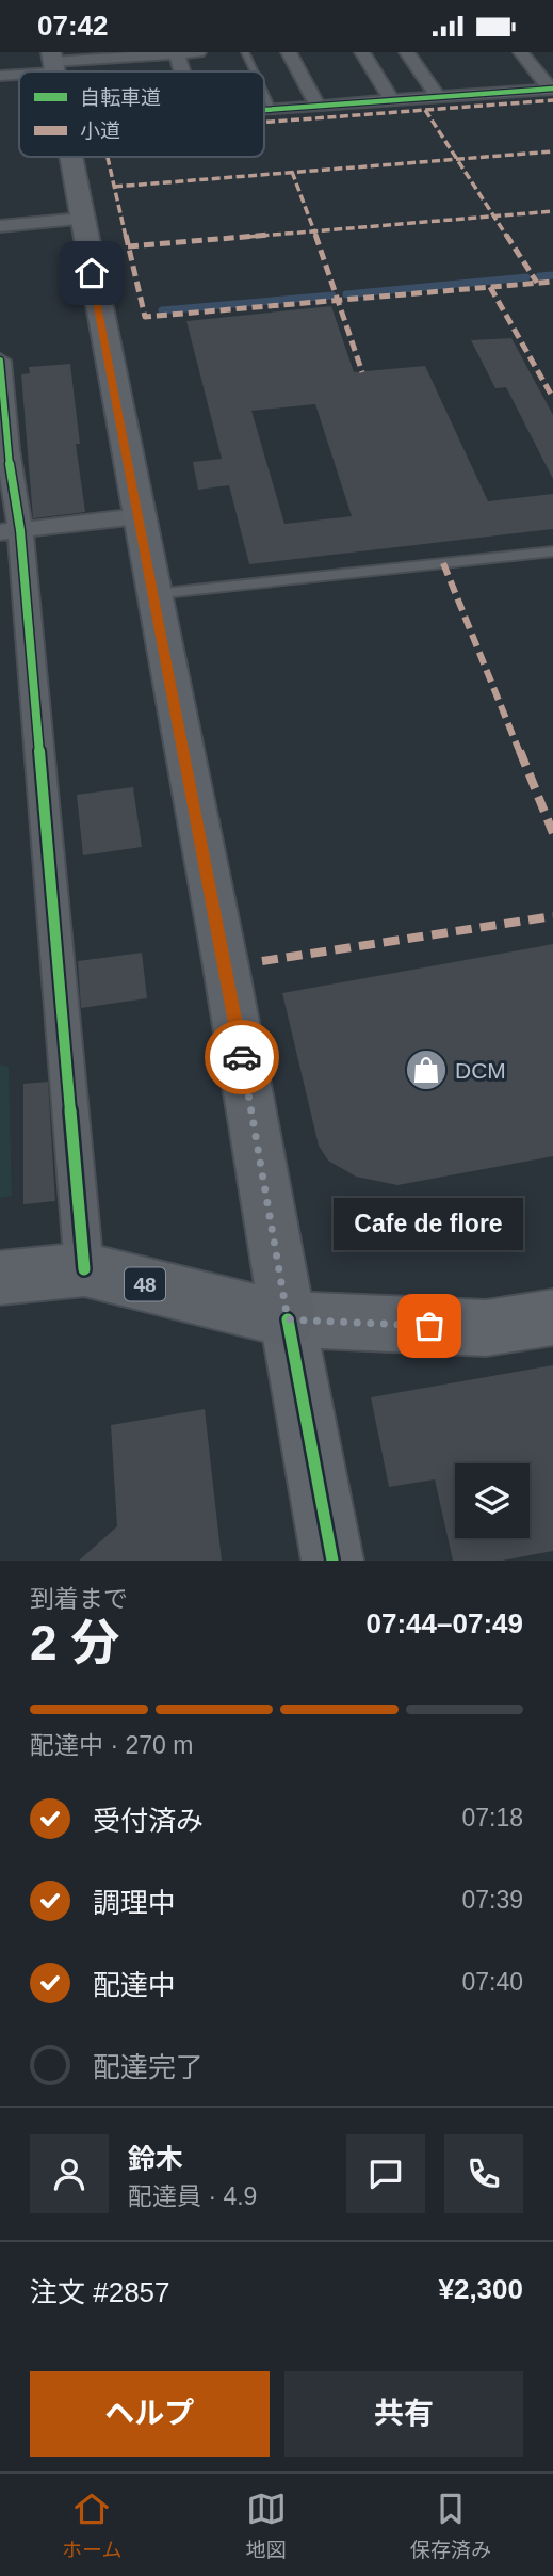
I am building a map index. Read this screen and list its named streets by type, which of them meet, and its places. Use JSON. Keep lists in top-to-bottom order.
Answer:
{
  "streets": {
    "main road": ["48"]
  },
  "places": {
    "shop": ["DCM"],
    "other": ["Cafe de flore"]
  },
  "legend": ["自転車道", "小道"],
  "page": {
    "status": "07:42",
    "bubble": "Cafe de flore",
    "heading": ["2 分", "到着まで", "07:44–07:49"],
    "panel": [
      "鈴木",
      "配達員 · 4.9",
      "注文 #2857",
      "¥2,300"
    ],
    "bar": "配達中 · 270 m",
    "list": [
      ["受付済み", "07:18"],
      ["調理中", "07:39"],
      ["配達中", "07:40"],
      "配達完了"
    ],
    "buttons": ["ヘルプ", "共有"],
    "tabs": ["ホーム", "地図", "保存済み"]
  }
}
